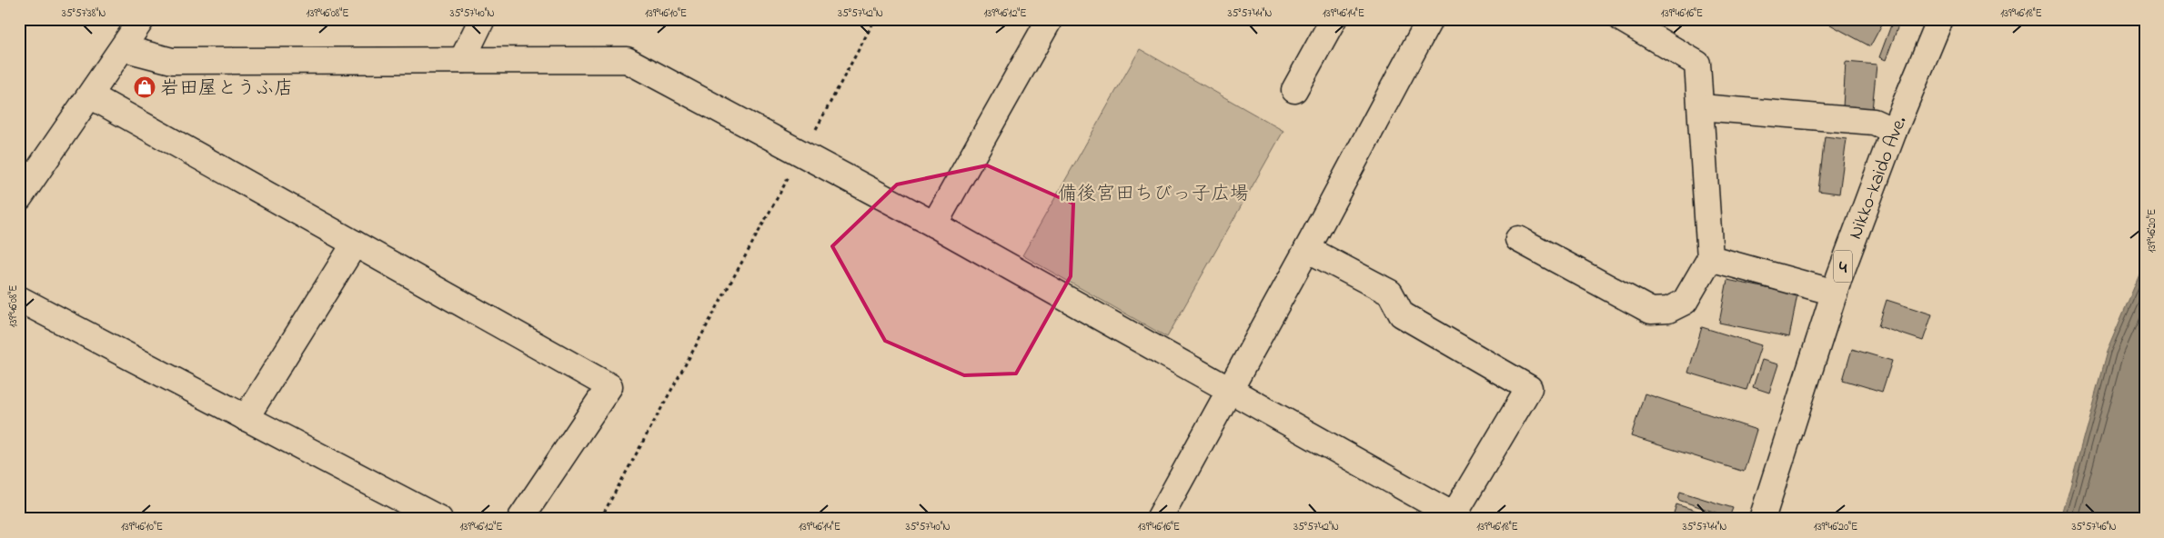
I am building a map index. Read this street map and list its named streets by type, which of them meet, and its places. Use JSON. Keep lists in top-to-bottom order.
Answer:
{
  "streets": {
    "main road": ["Nikko-kaido Ave.", "4"]
  },
  "parks": ["備後宮田ちびっ子広場"],
  "places": {
    "shop": ["岩田屋とうふ店"]
  },
  "coordinates": [
    "35°57'38\"N",
    "139°46'08\"E",
    "35°57'40\"N",
    "139°46'10\"E",
    "35°57'42\"N",
    "139°46'12\"E",
    "35°57'44\"N",
    "139°46'14\"E",
    "139°46'16\"E",
    "139°46'18\"E",
    "139°46'20\"E",
    "35°57'46\"N"
  ]
}
